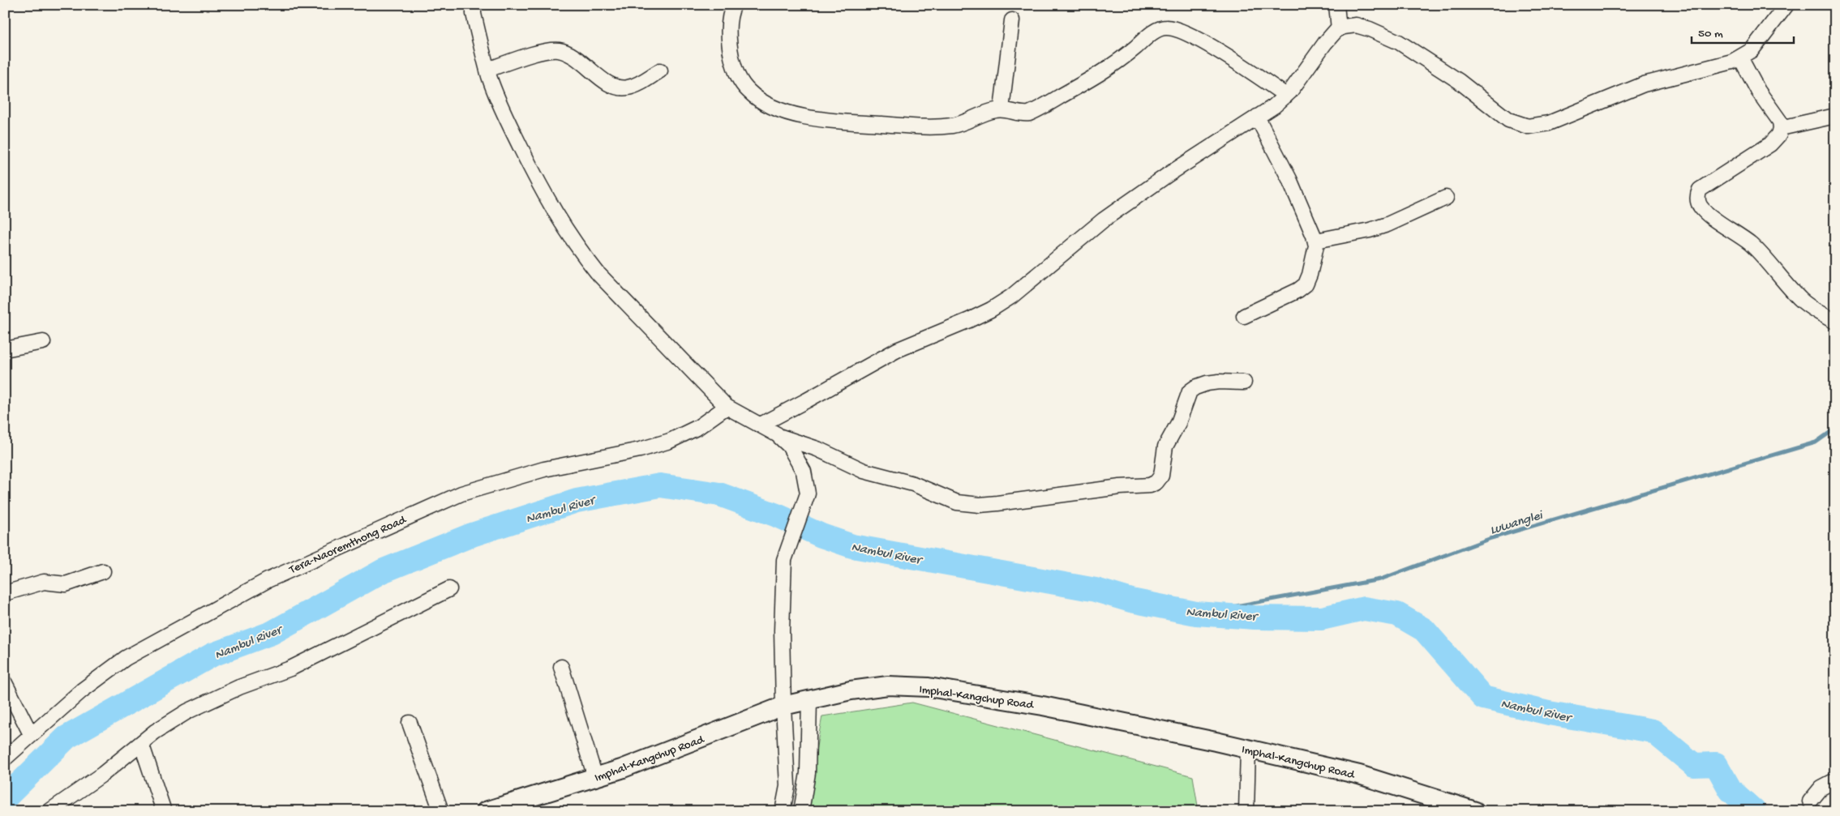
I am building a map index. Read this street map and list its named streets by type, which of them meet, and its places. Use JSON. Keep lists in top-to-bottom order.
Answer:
{
  "streets": {
    "main road": ["Imphal-Kangchup Road"],
    "street": ["Tera-Naoremthong Road"]
  },
  "water": ["Nambul River", "Luwanglei"],
  "scale_bar": "50 m"
}
